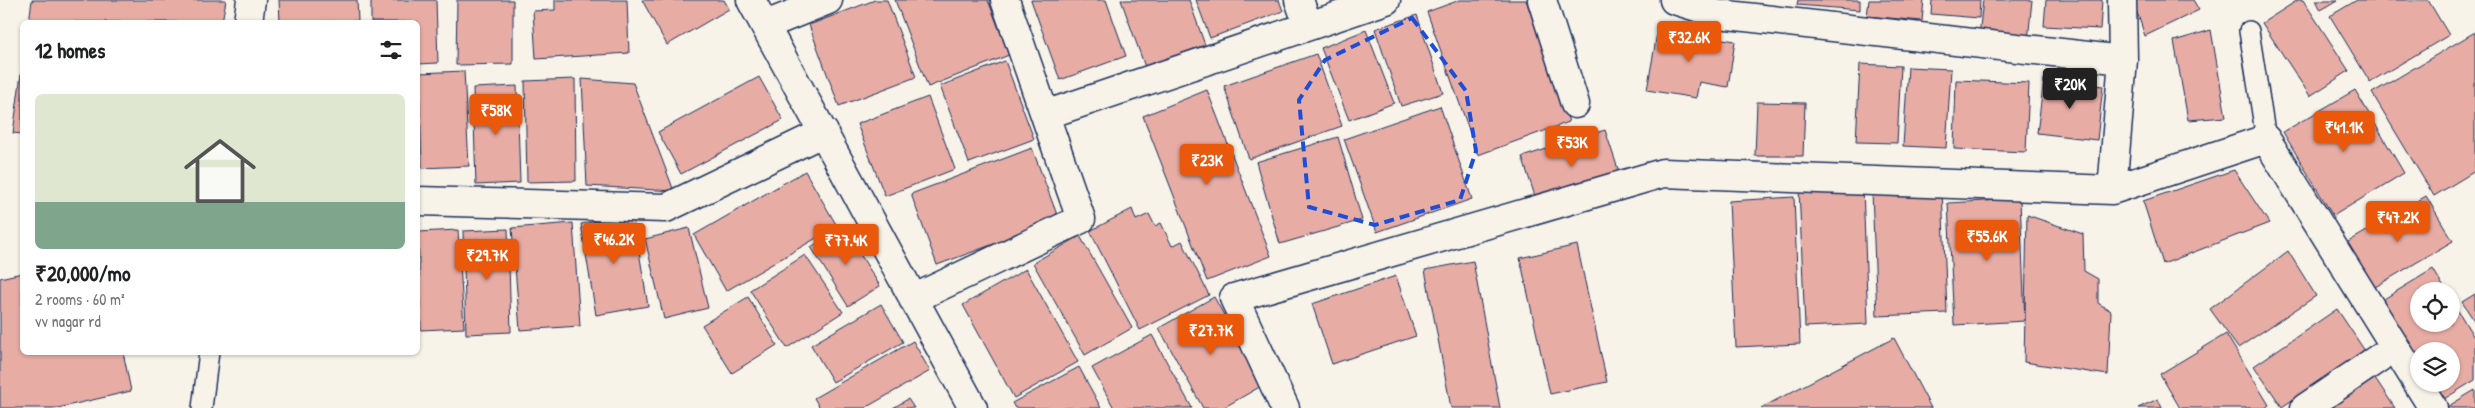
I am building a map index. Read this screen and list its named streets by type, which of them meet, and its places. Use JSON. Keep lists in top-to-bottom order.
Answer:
{
  "page": {
    "heading": "12 homes",
    "price": [
      "₹32.6K",
      "₹20K",
      "₹58K",
      "₹41.1K",
      "₹53K",
      "₹23K",
      "₹47.2K",
      "₹55.6K",
      "₹46.2K",
      "₹77.4K",
      "₹29.7K",
      "₹27.7K"
    ],
    "list": [
      {
        "name": "₹20,000/mo",
        "note": "2 rooms · 60 m² · vv nagar rd"
      }
    ]
  }
}
